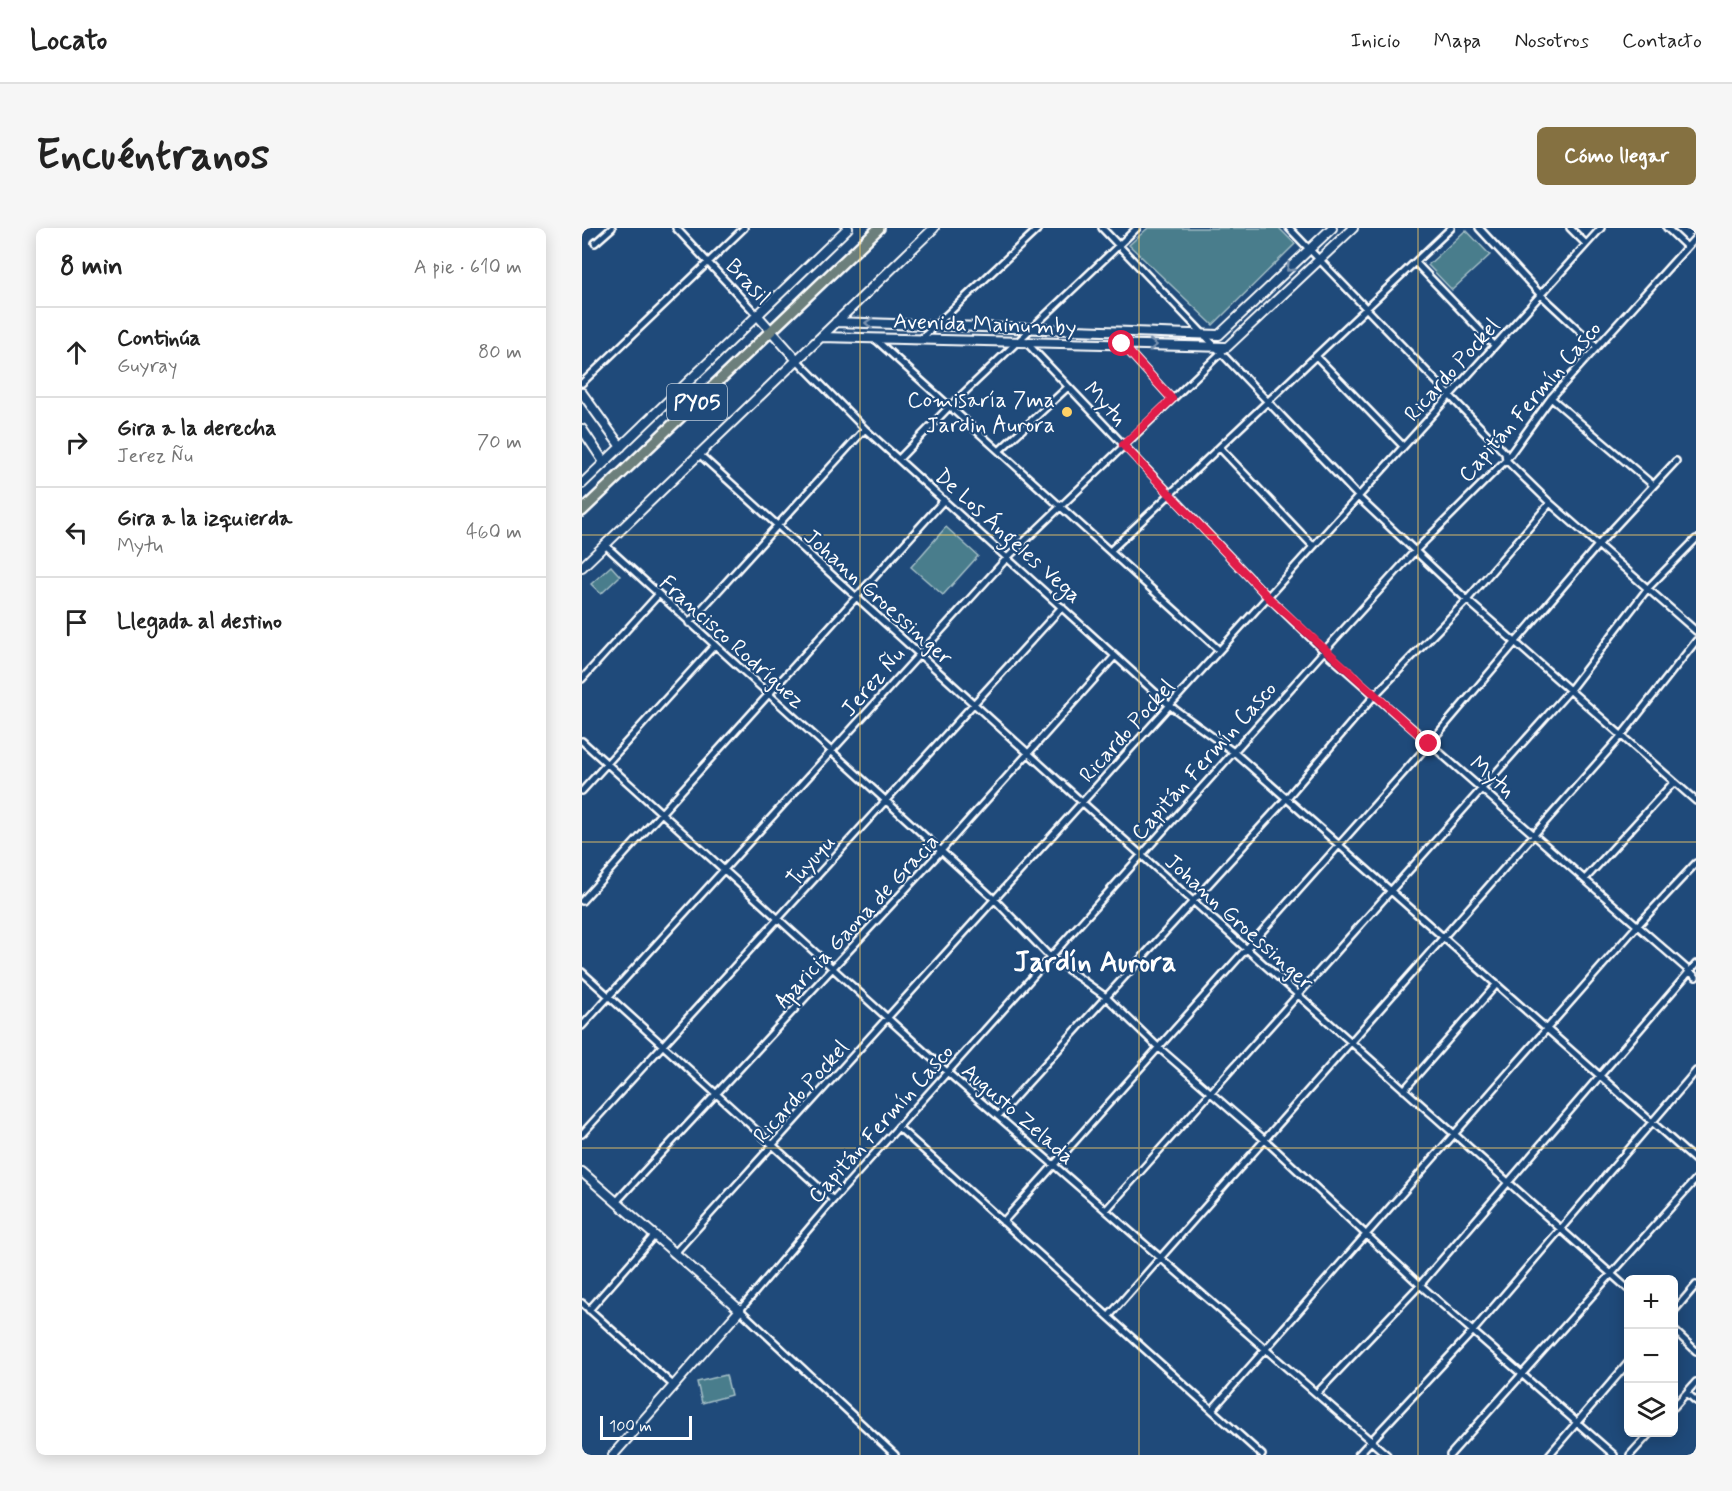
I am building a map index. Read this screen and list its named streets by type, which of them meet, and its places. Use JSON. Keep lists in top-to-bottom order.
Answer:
{
  "streets": {
    "highway": ["PY05"],
    "street": [
      "Brasil",
      "Avenida Mainumby",
      "Ricardo Pockel",
      "Capitán Fermín Casco",
      "Mytu",
      "De Los Ángeles Vega",
      "Johann Groessinger",
      "Francisco Rodríguez",
      "Jerez Ñu",
      "Tuyuyu",
      "Aparicia Gaona de Gracia",
      "Augusto Zelada"
    ]
  },
  "crossings": [
    ["Brasil", "PY05"],
    ["Brasil", "De Los Ángeles Vega"],
    ["Avenida Mainumby", "Mytu"],
    ["Avenida Mainumby", "Jerez Ñu"],
    ["Ricardo Pockel", "Mytu"],
    ["Ricardo Pockel", "De Los Ángeles Vega"],
    ["Ricardo Pockel", "Johann Groessinger"],
    ["Ricardo Pockel", "Francisco Rodríguez"],
    ["Ricardo Pockel", "Augusto Zelada"],
    ["Capitán Fermín Casco", "Mytu"],
    ["Capitán Fermín Casco", "De Los Ángeles Vega"],
    ["Capitán Fermín Casco", "Johann Groessinger"],
    ["Capitán Fermín Casco", "Francisco Rodríguez"],
    ["Capitán Fermín Casco", "Augusto Zelada"],
    ["PY05", "De Los Ángeles Vega"],
    ["Mytu", "Jerez Ñu"],
    ["De Los Ángeles Vega", "Jerez Ñu"],
    ["De Los Ángeles Vega", "Tuyuyu"],
    ["De Los Ángeles Vega", "Aparicia Gaona de Gracia"],
    ["Johann Groessinger", "Jerez Ñu"],
    ["Johann Groessinger", "Tuyuyu"],
    ["Johann Groessinger", "Aparicia Gaona de Gracia"],
    ["Francisco Rodríguez", "Jerez Ñu"],
    ["Francisco Rodríguez", "Tuyuyu"],
    ["Francisco Rodríguez", "Aparicia Gaona de Gracia"],
    ["Jerez Ñu", "Augusto Zelada"],
    ["Tuyuyu", "Augusto Zelada"],
    ["Aparicia Gaona de Gracia", "Augusto Zelada"]
  ],
  "districts": ["Jardín Aurora"],
  "places": ["Comisaría 7ma Jardin Aurora"],
  "scale_bar": "100 m",
  "page": {
    "header": "Locato",
    "nav": [
      "Inicio",
      "Mapa",
      "Nosotros",
      "Contacto"
    ],
    "buttons": "Cómo llegar",
    "title": "Encuéntranos",
    "heading": ["8 min", "A pie · 610 m"],
    "list": [
      ["Continúa", "Guyray", "80 m"],
      ["Gira a la derecha", "Jerez Ñu", "70 m"],
      ["Gira a la izquierda", "Mytu", "460 m"],
      "Llegada al destino"
    ],
    "map_buttons": ["+", "−"],
    "scale": "100 m"
  }
}
